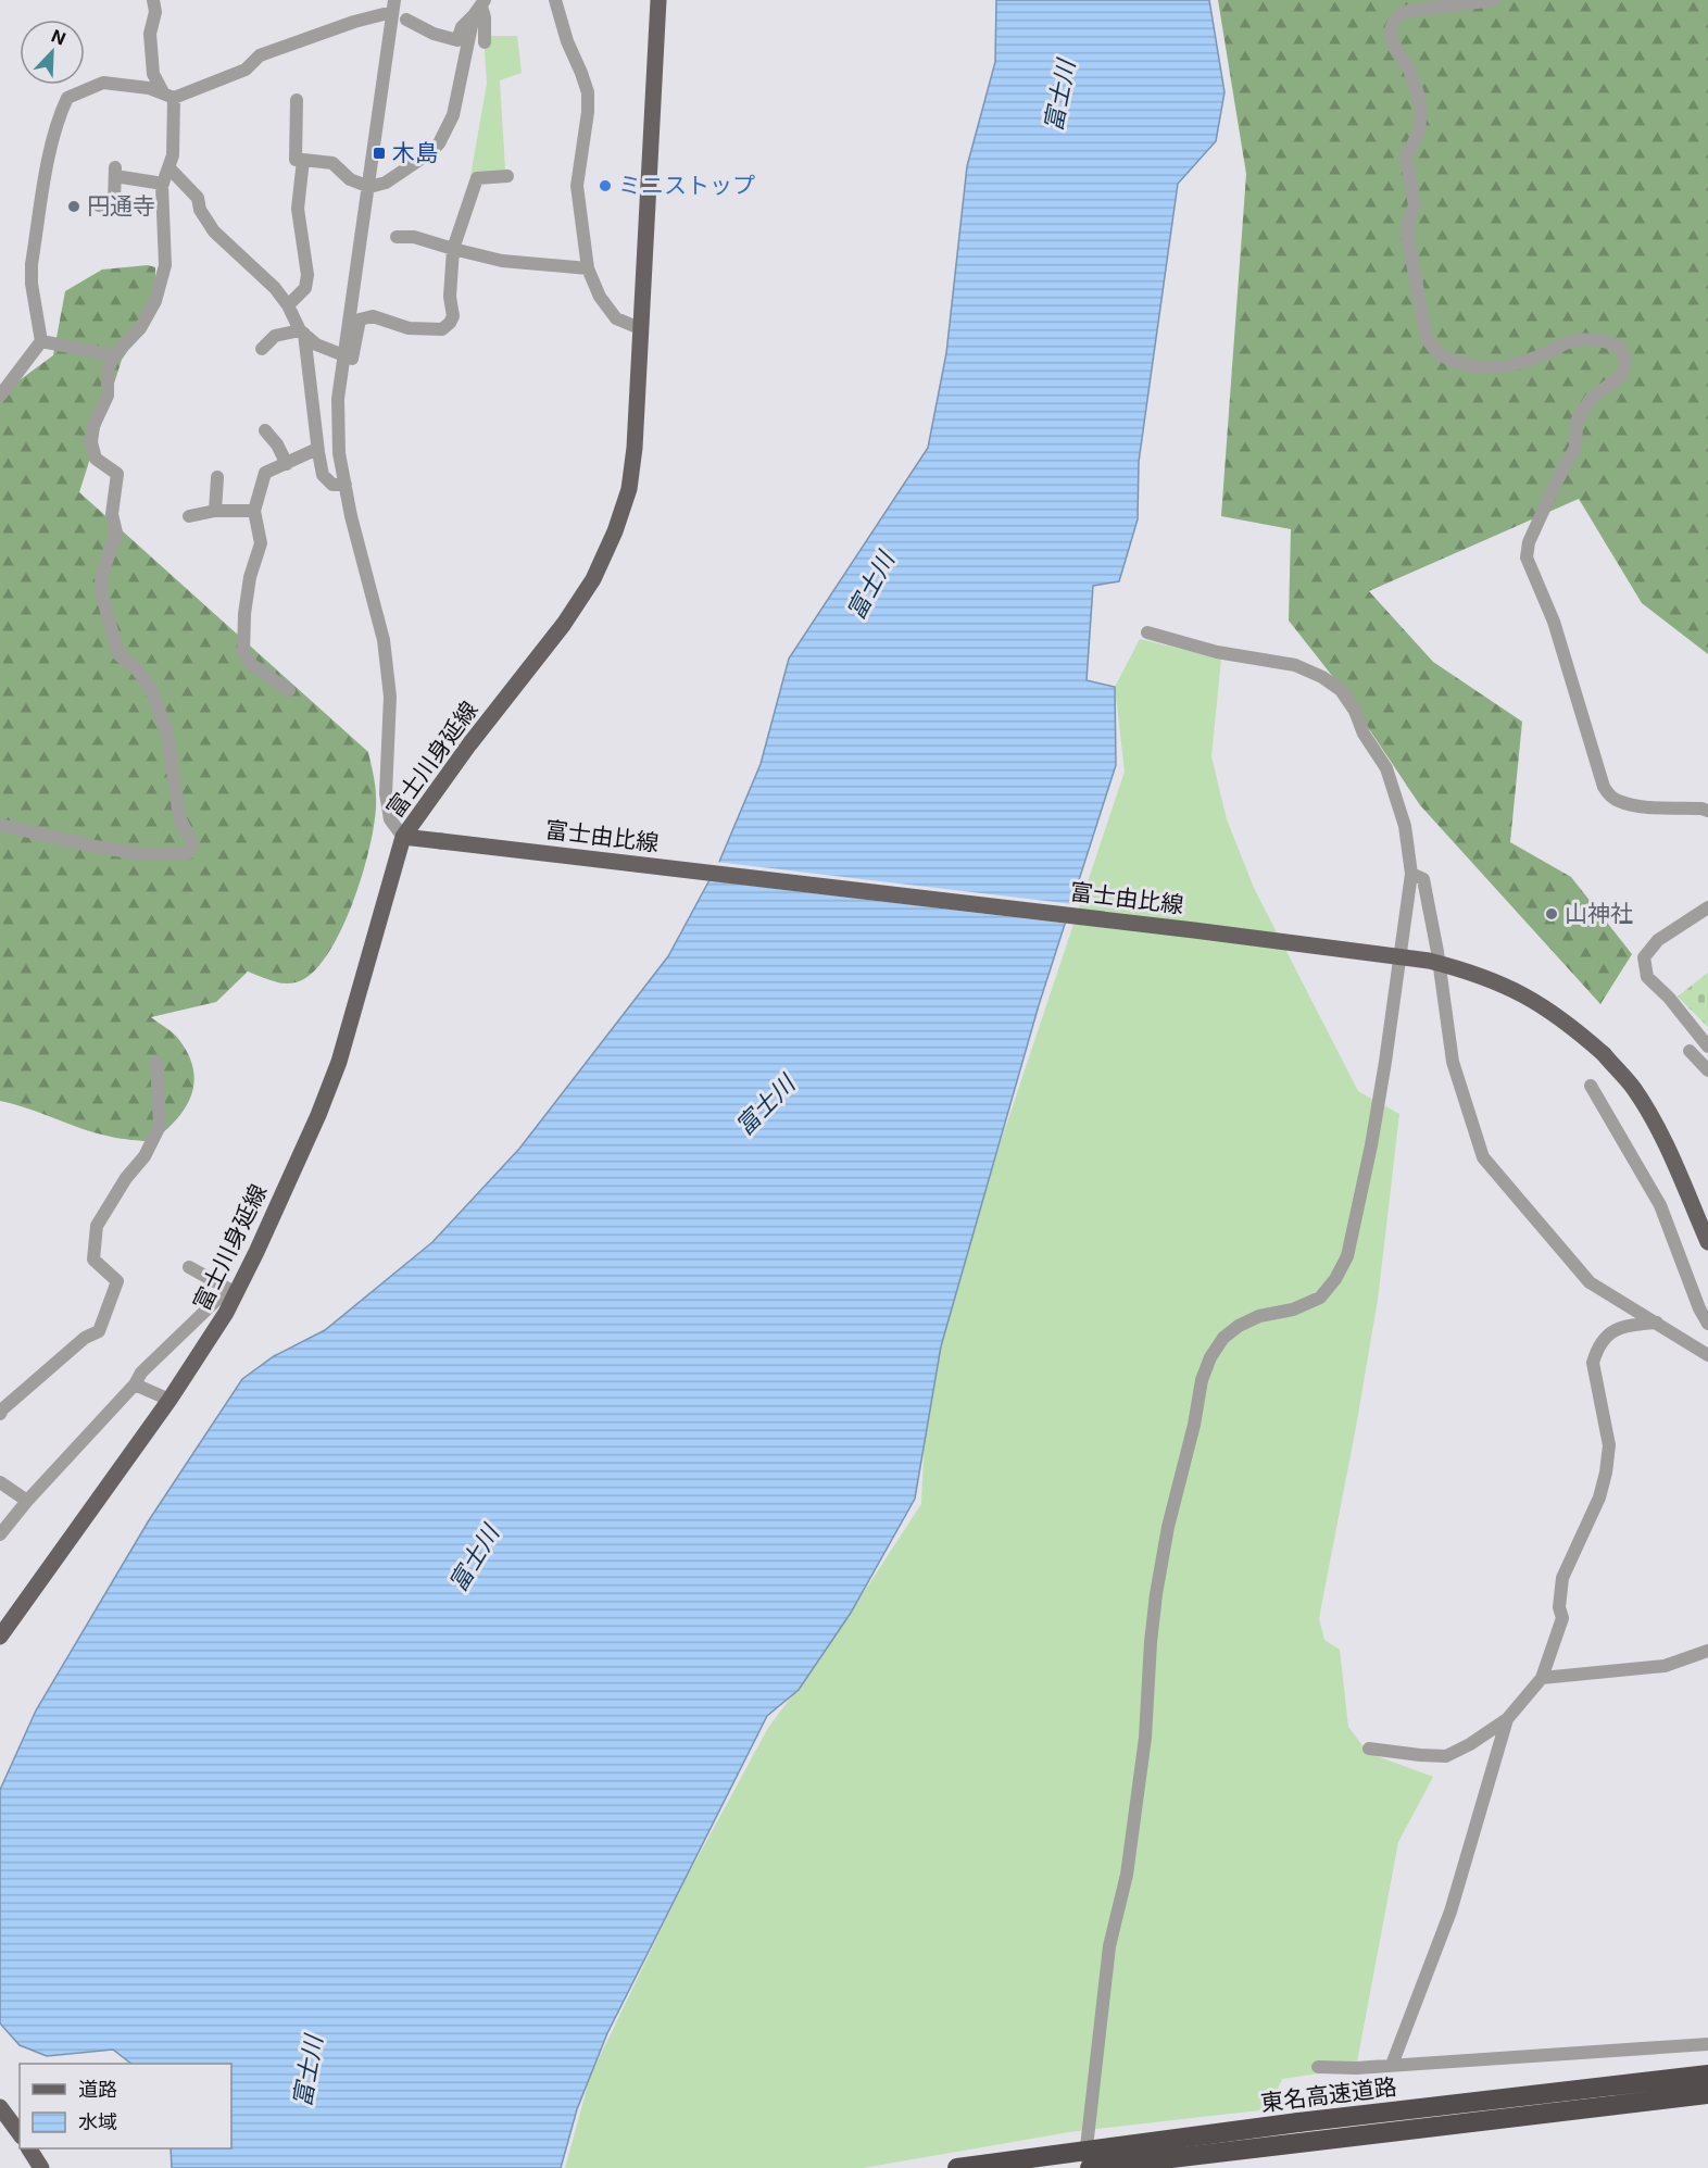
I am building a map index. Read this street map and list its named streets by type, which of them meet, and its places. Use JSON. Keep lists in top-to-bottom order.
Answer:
{
  "streets": {
    "highway": ["東名高速道路"],
    "main road": ["富士川身延線", "富士由比線"]
  },
  "crossings": [
    ["富士川身延線", "富士由比線"]
  ],
  "water": ["富士川"],
  "places": {
    "transit": ["木島"],
    "other": ["ミニストップ", "円通寺", "山神社"]
  },
  "legend": ["道路", "水域"],
  "north": "top right"
}
